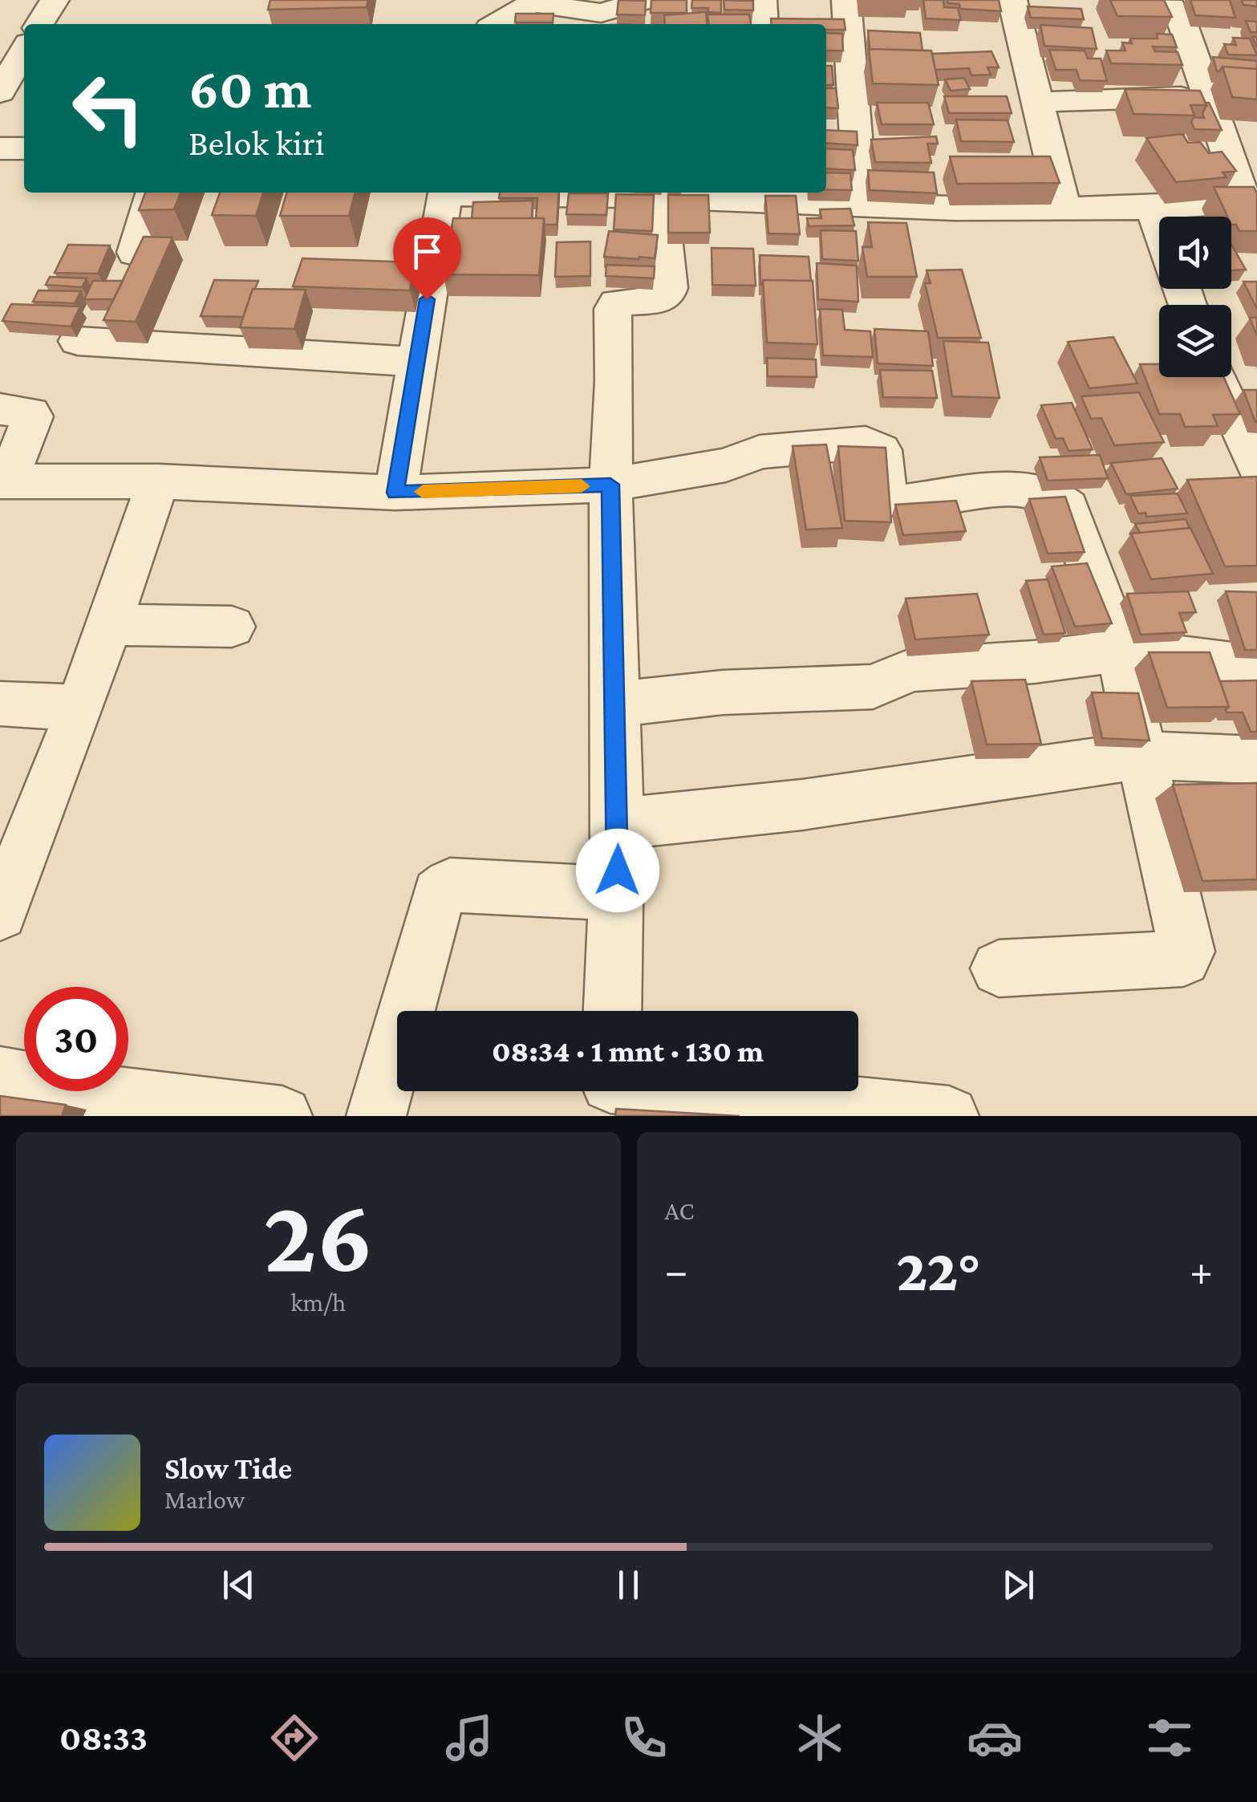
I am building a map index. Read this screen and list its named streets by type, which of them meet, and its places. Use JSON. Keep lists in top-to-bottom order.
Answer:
{
  "page": {
    "turn": ["60 m", "Belok kiri"],
    "limit": "30",
    "trip": "08:34 · 1 mnt · 130 m",
    "tile": [
      ["26", "km/h"],
      "AC"
    ],
    "heat": ["−", "22°", "+"],
    "song": ["Slow Tide", "Marlow"],
    "tabs": "08:33"
  }
}
